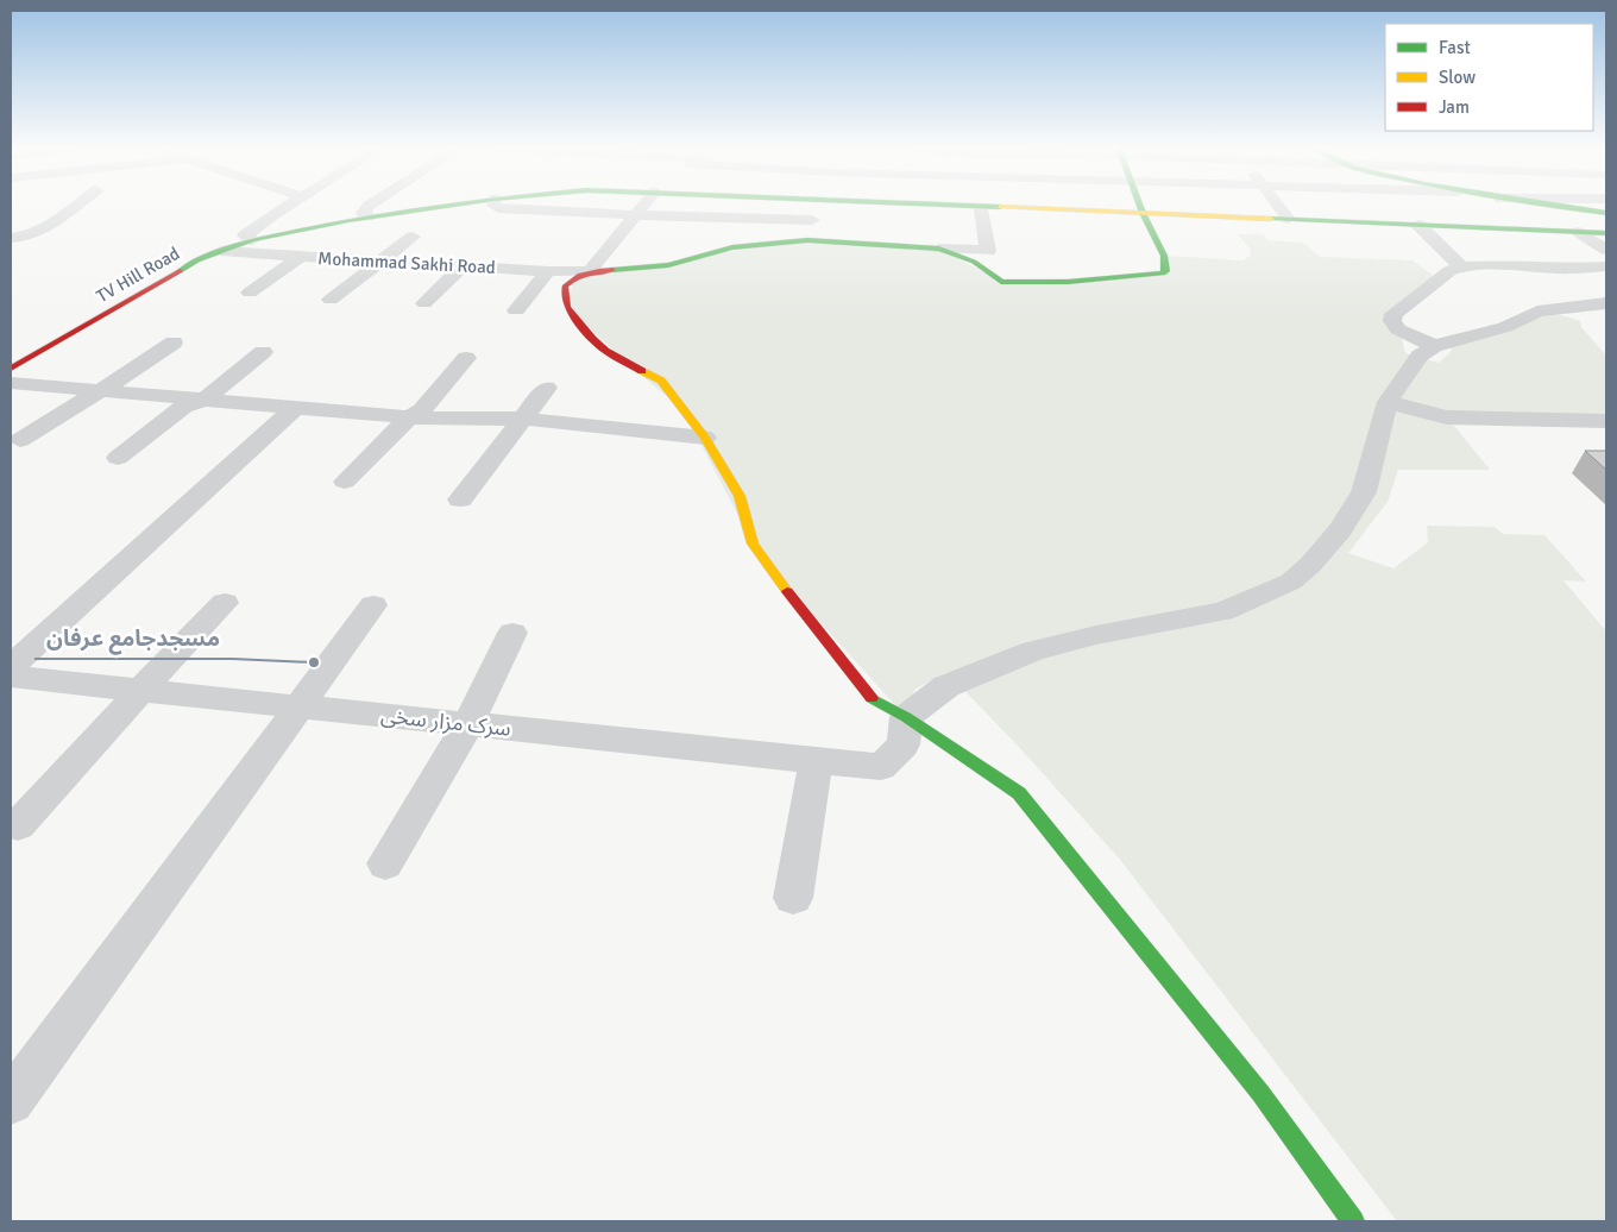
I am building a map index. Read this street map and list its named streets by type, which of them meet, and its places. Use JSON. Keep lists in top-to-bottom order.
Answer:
{
  "streets": {
    "street": ["Mohammad Sakhi Road", "TV Hill Road", "سرک مزار سخی"]
  },
  "crossings": [
    ["Mohammad Sakhi Road", "TV Hill Road"]
  ],
  "places": ["مسجدجامع عرفان"],
  "legend": ["Fast", "Slow", "Jam"]
}
